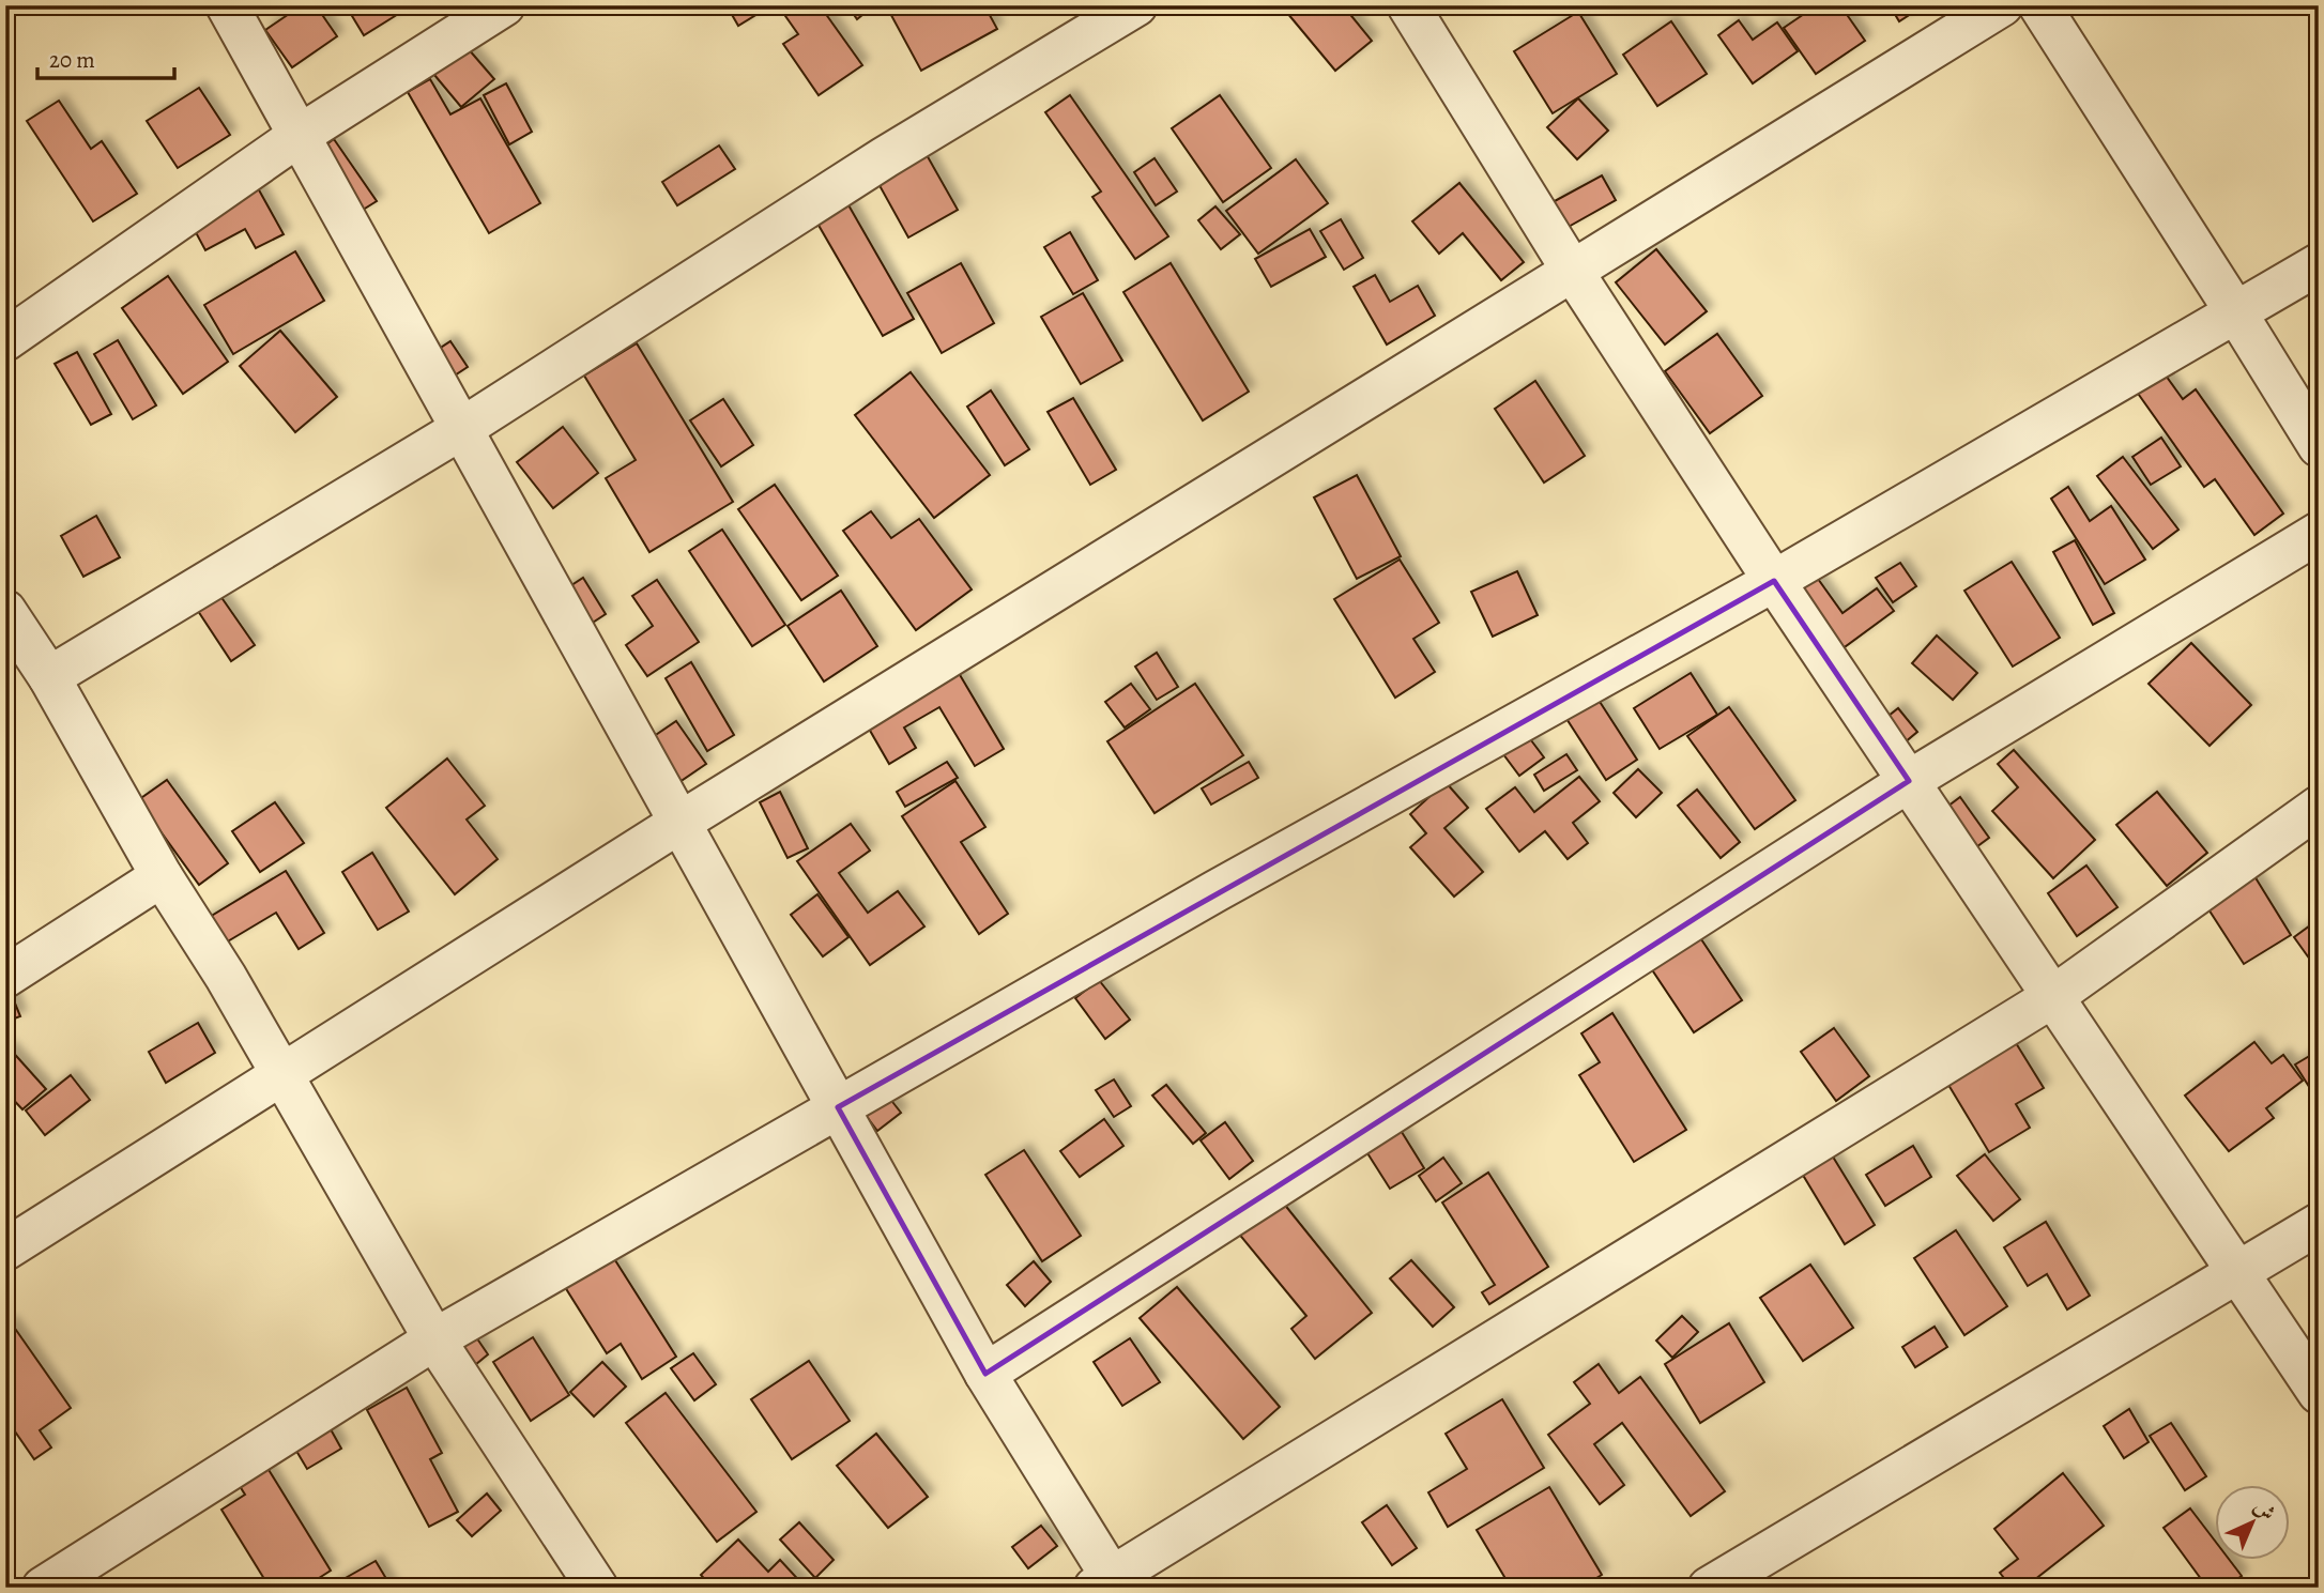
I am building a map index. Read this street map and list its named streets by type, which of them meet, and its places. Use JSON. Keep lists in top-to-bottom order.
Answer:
{
  "scale_bar": "20 m",
  "north": "top right"
}
